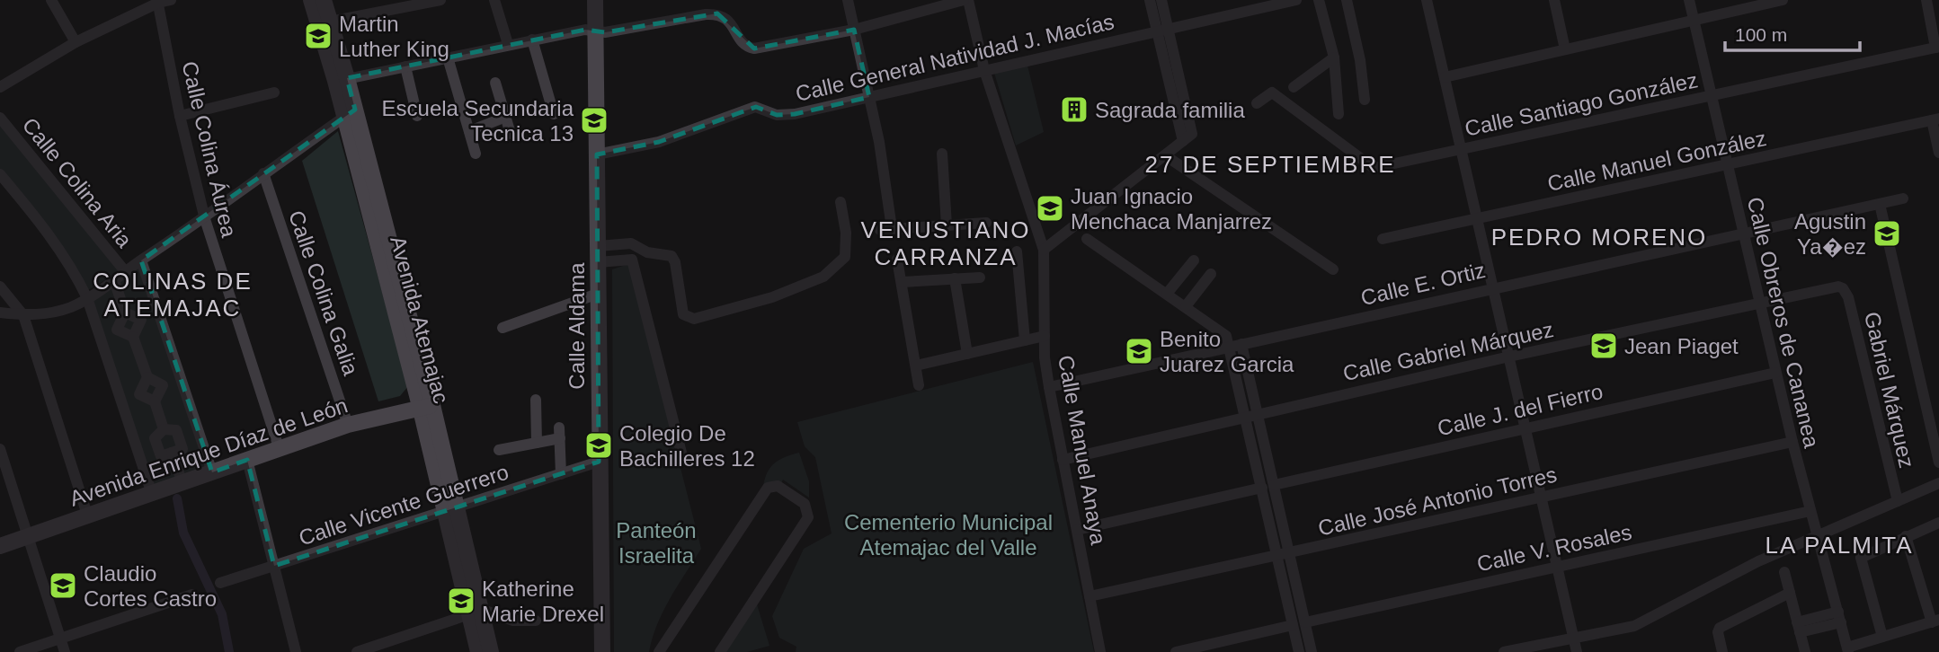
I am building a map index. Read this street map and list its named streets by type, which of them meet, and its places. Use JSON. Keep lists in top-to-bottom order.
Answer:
{
  "streets": {
    "main road": ["Avenida Atemajac", "Calle Aldama", "Avenida Enrique Díaz de León"],
    "street": [
      "Calle General Natividad J. Macías",
      "Calle Santiago González",
      "Calle Colina Áurea",
      "Calle Manuel González",
      "Calle Colina Aria",
      "Calle E. Ortiz",
      "Calle Colina Galia",
      "Calle Obreros de Cananea",
      "Calle Gabriel Márquez",
      "Gabriel Márquez",
      "Calle J. del Fierro",
      "Calle Manuel Anaya",
      "Calle José Antonio Torres",
      "Calle Vicente Guerrero",
      "Calle V. Rosales"
    ]
  },
  "crossings": [
    ["Calle General Natividad J. Macías", "Calle Aldama"],
    ["Calle General Natividad J. Macías", "Calle Manuel Anaya"],
    ["Calle Santiago González", "Calle Obreros de Cananea"],
    ["Calle Colina Áurea", "Avenida Enrique Díaz de León"],
    ["Calle Manuel González", "Calle Obreros de Cananea"],
    ["Calle Colina Aria", "Avenida Enrique Díaz de León"],
    ["Calle E. Ortiz", "Calle Obreros de Cananea"],
    ["Calle E. Ortiz", "Calle Manuel Anaya"],
    ["Calle Colina Galia", "Avenida Enrique Díaz de León"],
    ["Avenida Atemajac", "Avenida Enrique Díaz de León"],
    ["Avenida Atemajac", "Calle Vicente Guerrero"],
    ["Calle Obreros de Cananea", "Calle Gabriel Márquez"],
    ["Calle Obreros de Cananea", "Calle J. del Fierro"],
    ["Calle Obreros de Cananea", "Calle José Antonio Torres"],
    ["Calle Obreros de Cananea", "Calle V. Rosales"],
    ["Calle Aldama", "Calle Vicente Guerrero"],
    ["Calle Gabriel Márquez", "Gabriel Márquez"],
    ["Calle Gabriel Márquez", "Calle Manuel Anaya"],
    ["Calle J. del Fierro", "Calle Manuel Anaya"],
    ["Calle Manuel Anaya", "Calle José Antonio Torres"]
  ],
  "districts": [
    "27 DE SEPTIEMBRE",
    "VENUSTIANO CARRANZA",
    "PEDRO MORENO",
    "COLINAS DE ATEMAJAC",
    "LA PALMITA"
  ],
  "parks": ["Cementerio Municipal Atemajac del Valle", "Panteón Israelita"],
  "places": {
    "school or university": [
      "Martin Luther King",
      "Escuela Secundaria Tecnica 13",
      "Juan Ignacio Menchaca Manjarrez",
      "Agustin Ya�ez",
      "Jean Piaget",
      "Benito Juarez Garcia",
      "Colegio De Bachilleres 12",
      "Claudio Cortes Castro",
      "Katherine Marie Drexel"
    ],
    "building": ["Sagrada familia"]
  },
  "scale_bar": "100 m"
}
